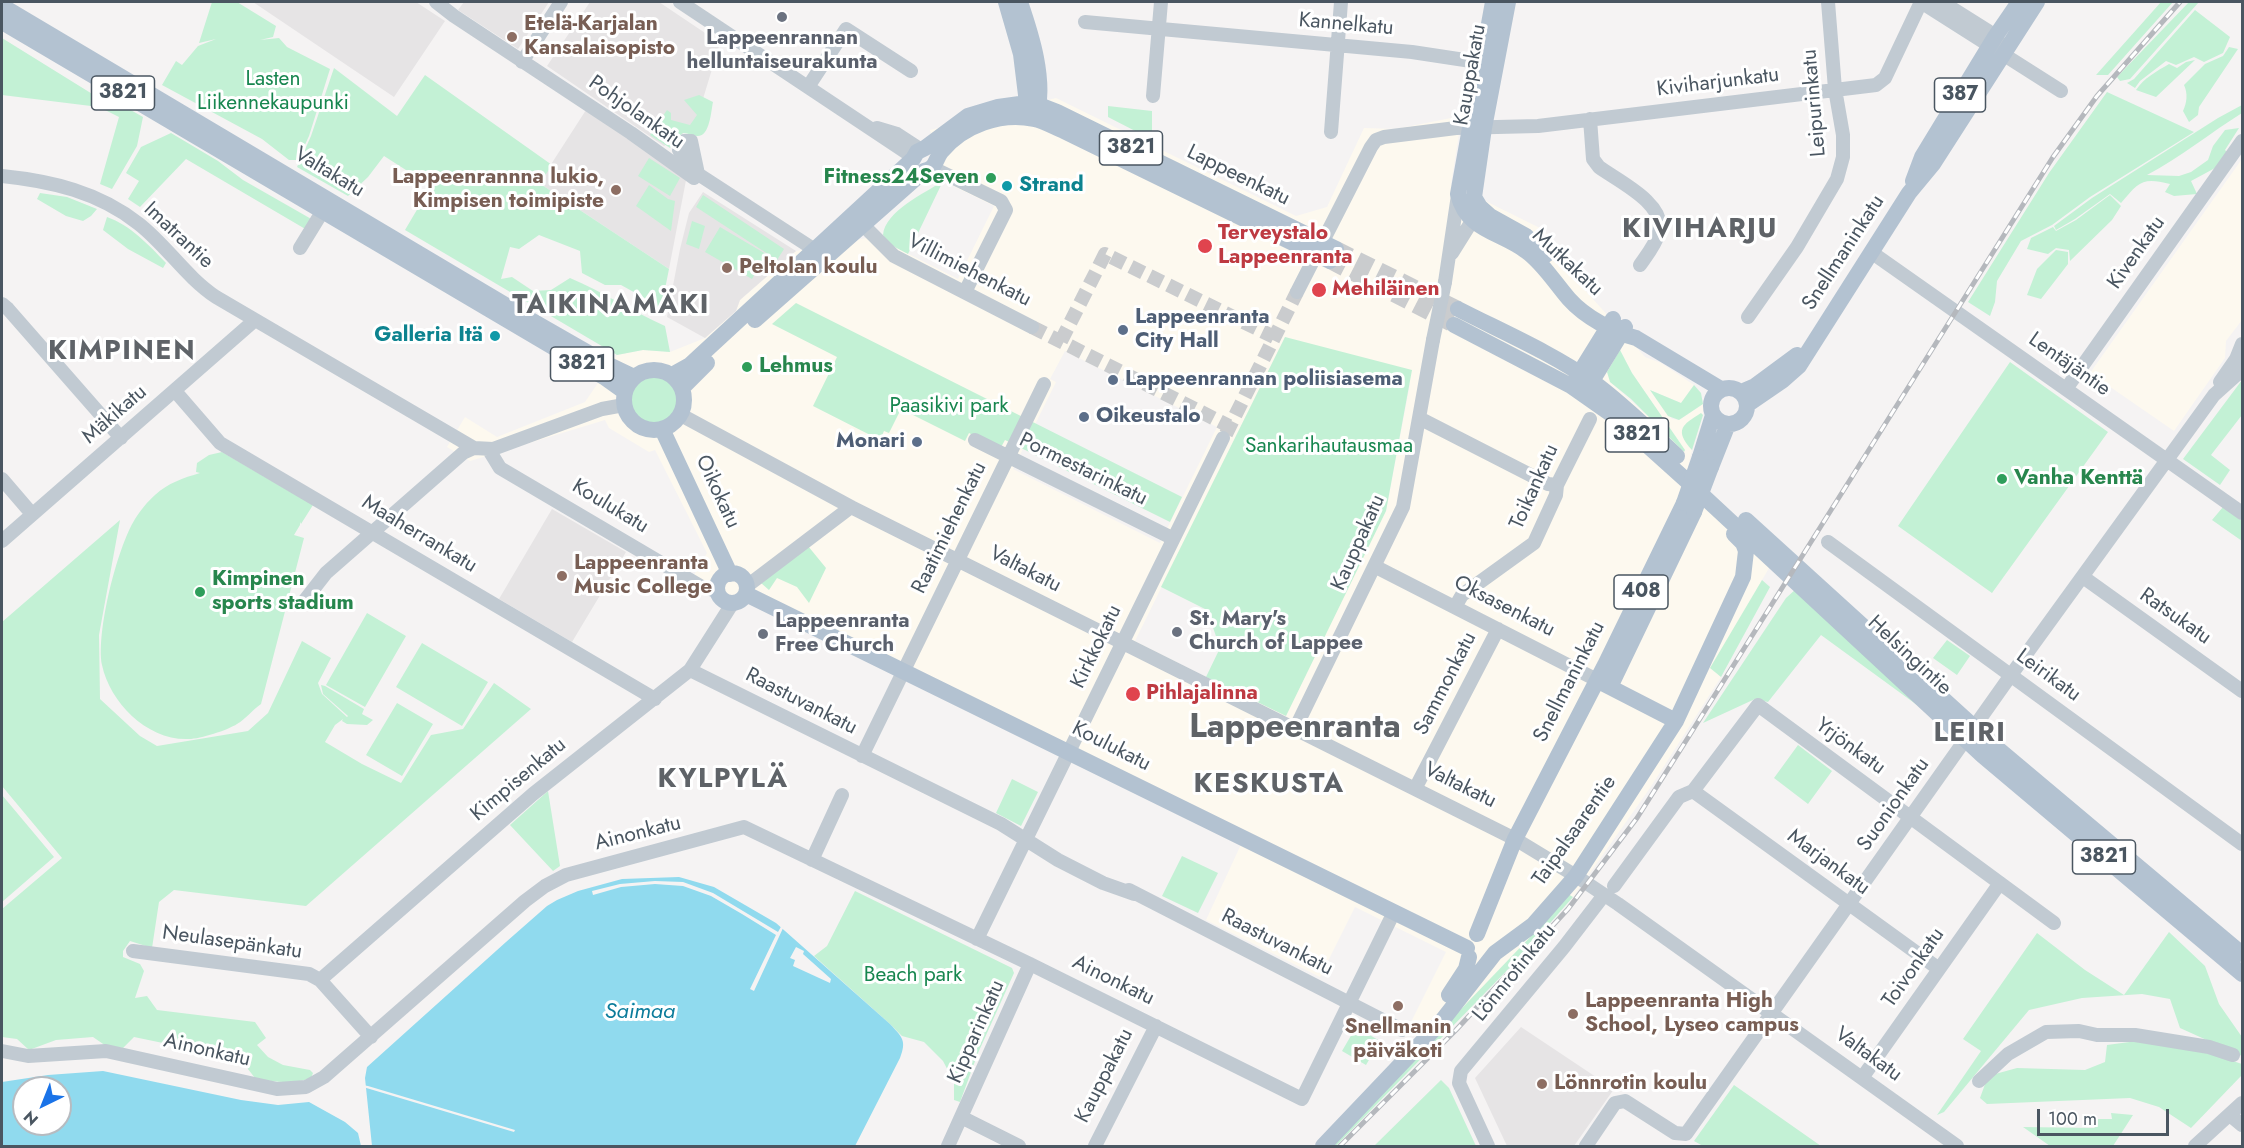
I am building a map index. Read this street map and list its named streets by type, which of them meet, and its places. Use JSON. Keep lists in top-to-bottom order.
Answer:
{
  "streets": {
    "main road": [
      "Kauppakatu",
      "3821",
      "387",
      "Valtakatu",
      "Lappeenkatu",
      "Snellmaninkatu",
      "Mutkakatu",
      "Oikokatu",
      "Koulukatu",
      "408",
      "Oksasenkatu",
      "Helsingintie",
      "Taipalsaarentie"
    ],
    "street": [
      "Kannelkatu",
      "Kiviharjunkatu",
      "Leipurinkatu",
      "Pohjolankatu",
      "Imatrantie",
      "Kivenkatu",
      "Villimiehenkatu",
      "Lentäjäntie",
      "Mäkikatu",
      "Pormestarinkatu",
      "Toikankatu",
      "Raatimiehenkatu",
      "Maaherrankatu",
      "Ratsukatu",
      "Kirkkokatu",
      "Leirikatu",
      "Sammonkatu",
      "Raastuvankatu",
      "Yrjönkatu",
      "Kimpisenkatu",
      "Suonionkatu",
      "Ainonkatu",
      "Marjankatu",
      "Neulasepänkatu",
      "Toivonkatu",
      "Lönnrotinkatu",
      "Kipparinkatu"
    ]
  },
  "crossings": [
    ["Kannelkatu", "Kauppakatu"],
    ["Kauppakatu", "Kiviharjunkatu"],
    ["Kauppakatu", "Valtakatu"],
    ["Kauppakatu", "Mutkakatu"],
    ["Kauppakatu", "Oksasenkatu"],
    ["Kauppakatu", "Ainonkatu"],
    ["Kiviharjunkatu", "Leipurinkatu"],
    ["3821", "Valtakatu"],
    ["3821", "Lappeenkatu"],
    ["3821", "Snellmaninkatu"],
    ["3821", "Mutkakatu"],
    ["3821", "Oikokatu"],
    ["3821", "Helsingintie"],
    ["Pohjolankatu", "Lappeenkatu"],
    ["Valtakatu", "Lappeenkatu"],
    ["Valtakatu", "Snellmaninkatu"],
    ["Valtakatu", "Oikokatu"],
    ["Valtakatu", "Raatimiehenkatu"],
    ["Valtakatu", "Kirkkokatu"],
    ["Valtakatu", "Sammonkatu"],
    ["Valtakatu", "Suonionkatu"],
    ["Valtakatu", "Taipalsaarentie"],
    ["Valtakatu", "Toivonkatu"],
    ["Valtakatu", "Lönnrotinkatu"],
    ["Lappeenkatu", "Villimiehenkatu"],
    ["Lappeenkatu", "Oikokatu"],
    ["Imatrantie", "Mäkikatu"],
    ["Snellmaninkatu", "Mutkakatu"],
    ["Snellmaninkatu", "Lentäjäntie"],
    ["Snellmaninkatu", "Koulukatu"],
    ["Snellmaninkatu", "408"],
    ["Snellmaninkatu", "Oksasenkatu"],
    ["Snellmaninkatu", "Helsingintie"],
    ["Kivenkatu", "Lentäjäntie"],
    ["Lentäjäntie", "Suonionkatu"],
    ["Mäkikatu", "Maaherrankatu"],
    ["Pormestarinkatu", "Raatimiehenkatu"],
    ["Pormestarinkatu", "Kirkkokatu"],
    ["Toikankatu", "Oksasenkatu"],
    ["Oikokatu", "Koulukatu"],
    ["Oikokatu", "Kimpisenkatu"],
    ["Koulukatu", "Raatimiehenkatu"],
    ["Koulukatu", "408"],
    ["Koulukatu", "Kirkkokatu"],
    ["Koulukatu", "Kimpisenkatu"],
    ["Raatimiehenkatu", "Raastuvankatu"],
    ["Maaherrankatu", "Kimpisenkatu"],
    ["Oksasenkatu", "Sammonkatu"],
    ["Oksasenkatu", "Taipalsaarentie"],
    ["Ratsukatu", "Suonionkatu"],
    ["Kirkkokatu", "Raastuvankatu"],
    ["Kirkkokatu", "Ainonkatu"],
    ["Helsingintie", "Suonionkatu"],
    ["Leirikatu", "Suonionkatu"],
    ["Raastuvankatu", "Kimpisenkatu"],
    ["Raastuvankatu", "Ainonkatu"],
    ["Yrjönkatu", "Suonionkatu"],
    ["Yrjönkatu", "Toivonkatu"],
    ["Yrjönkatu", "Lönnrotinkatu"],
    ["Kimpisenkatu", "Neulasepänkatu"],
    ["Suonionkatu", "Marjankatu"],
    ["Ainonkatu", "Neulasepänkatu"],
    ["Ainonkatu", "Kipparinkatu"],
    ["Marjankatu", "Toivonkatu"],
    ["Marjankatu", "Lönnrotinkatu"]
  ],
  "districts": [
    "KIVIHARJU",
    "TAIKINAMÄKI",
    "KIMPINEN",
    "Lappeenranta",
    "LEIRI",
    "KYLPYLÄ",
    "KESKUSTA"
  ],
  "water": ["Saimaa"],
  "parks": [
    "Lasten Liikennekaupunki",
    "Paasikivi park",
    "Sankarihautausmaa",
    "Beach park"
  ],
  "places": [
    "Lappeenrannan helluntaiseurakunta",
    "Etelä-Karjalan Kansalaisopisto",
    "Fitness24Seven",
    "Strand",
    "Lappeenrannna lukio, Kimpisen toimipiste",
    "Terveystalo Lappeenranta",
    "Peltolan koulu",
    "Mehiläinen",
    "Lappeenranta City Hall",
    "Galleria Itä",
    "Lehmus",
    "Lappeenrannan poliisiasema",
    "Oikeustalo",
    "Monari",
    "Vanha Kenttä",
    "Lappeenranta Music College",
    "Kimpinen sports stadium",
    "St. Mary's Church of Lappee",
    "Lappeenranta Free Church",
    "Pihlajalinna",
    "Snellmanin päiväkoti",
    "Lappeenranta High School, Lyseo campus",
    "Lönnrotin koulu"
  ],
  "scale_bar": "100 m",
  "north": "bottom left"
}
